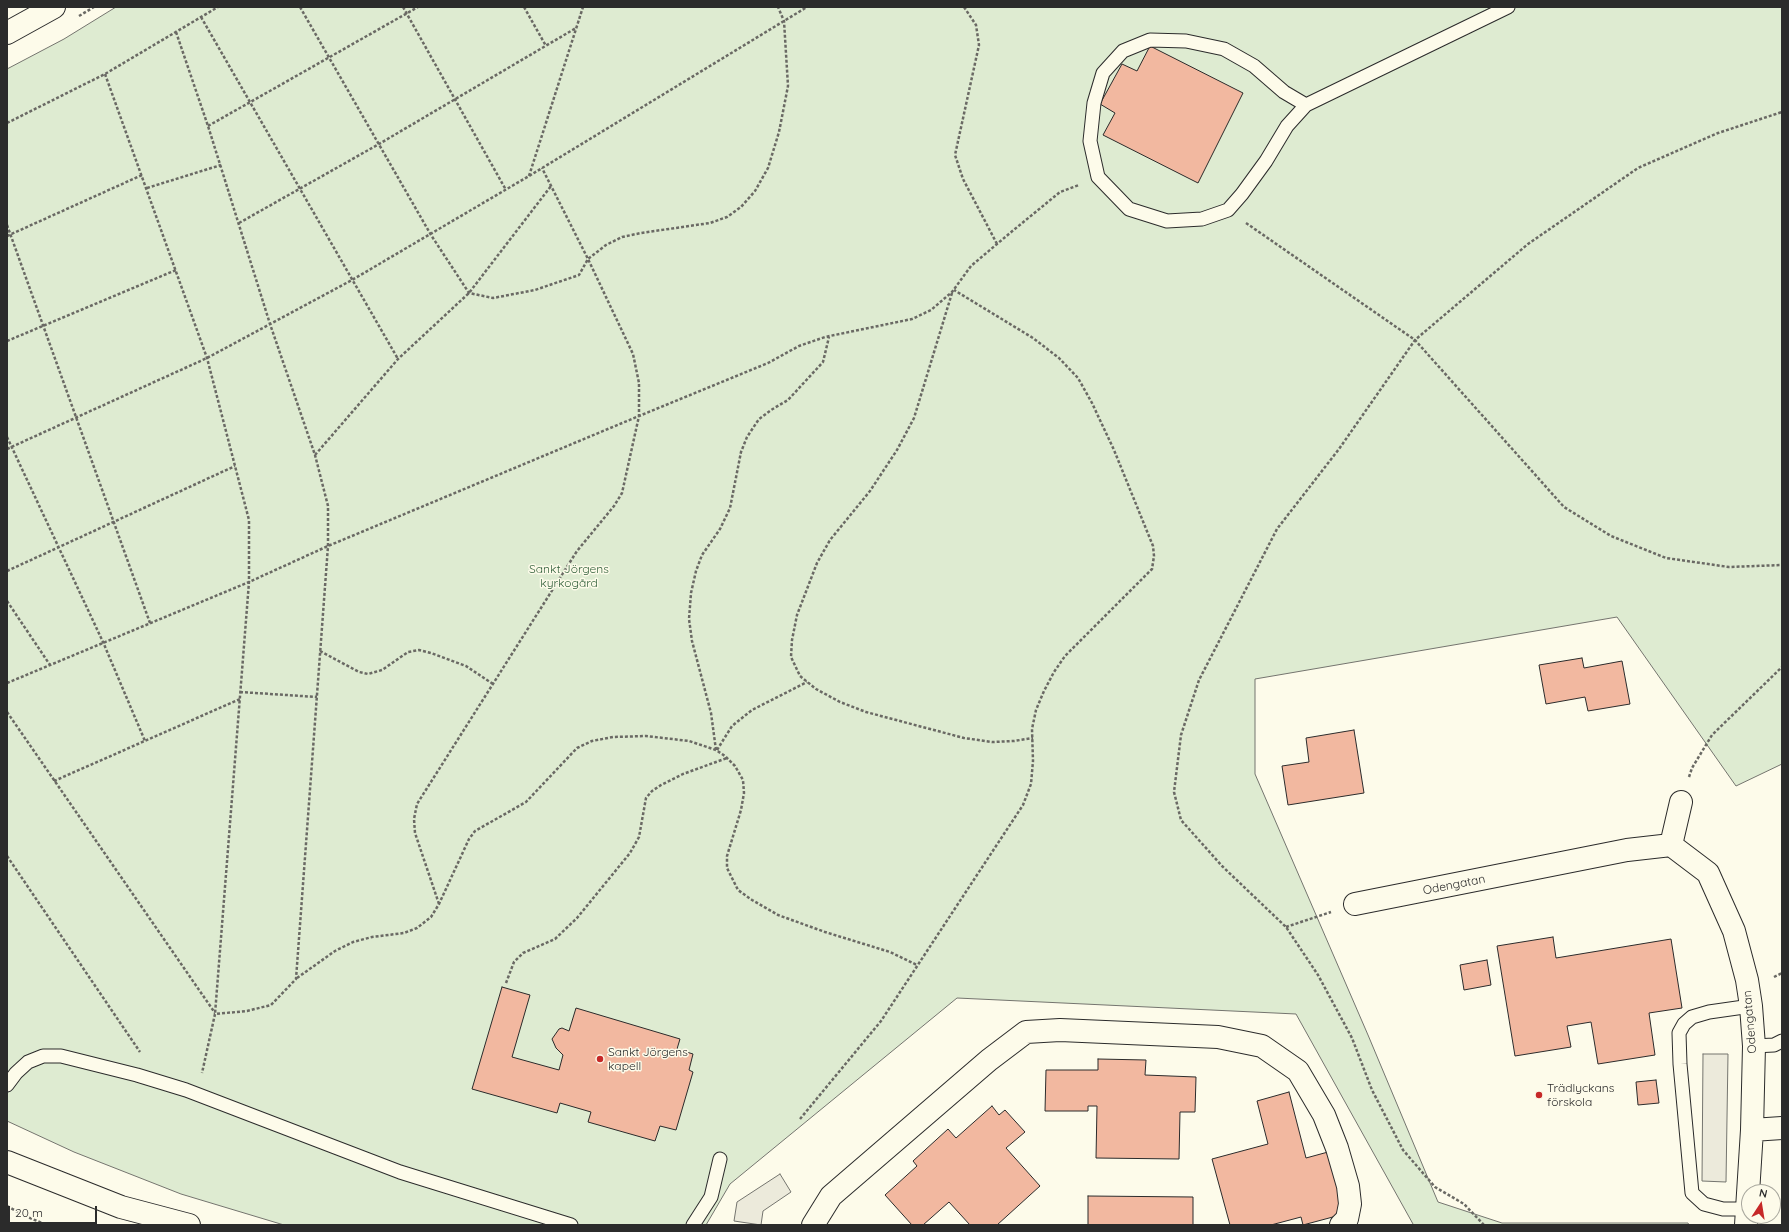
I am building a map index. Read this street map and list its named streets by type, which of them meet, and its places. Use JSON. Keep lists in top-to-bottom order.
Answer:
{
  "streets": {
    "street": ["Odengatan"]
  },
  "parks": ["Sankt Jörgens kyrkogård"],
  "places": ["Sankt Jörgens kapell", "Trädlyckans förskola"],
  "scale_bar": "20 m",
  "north": "top"
}
